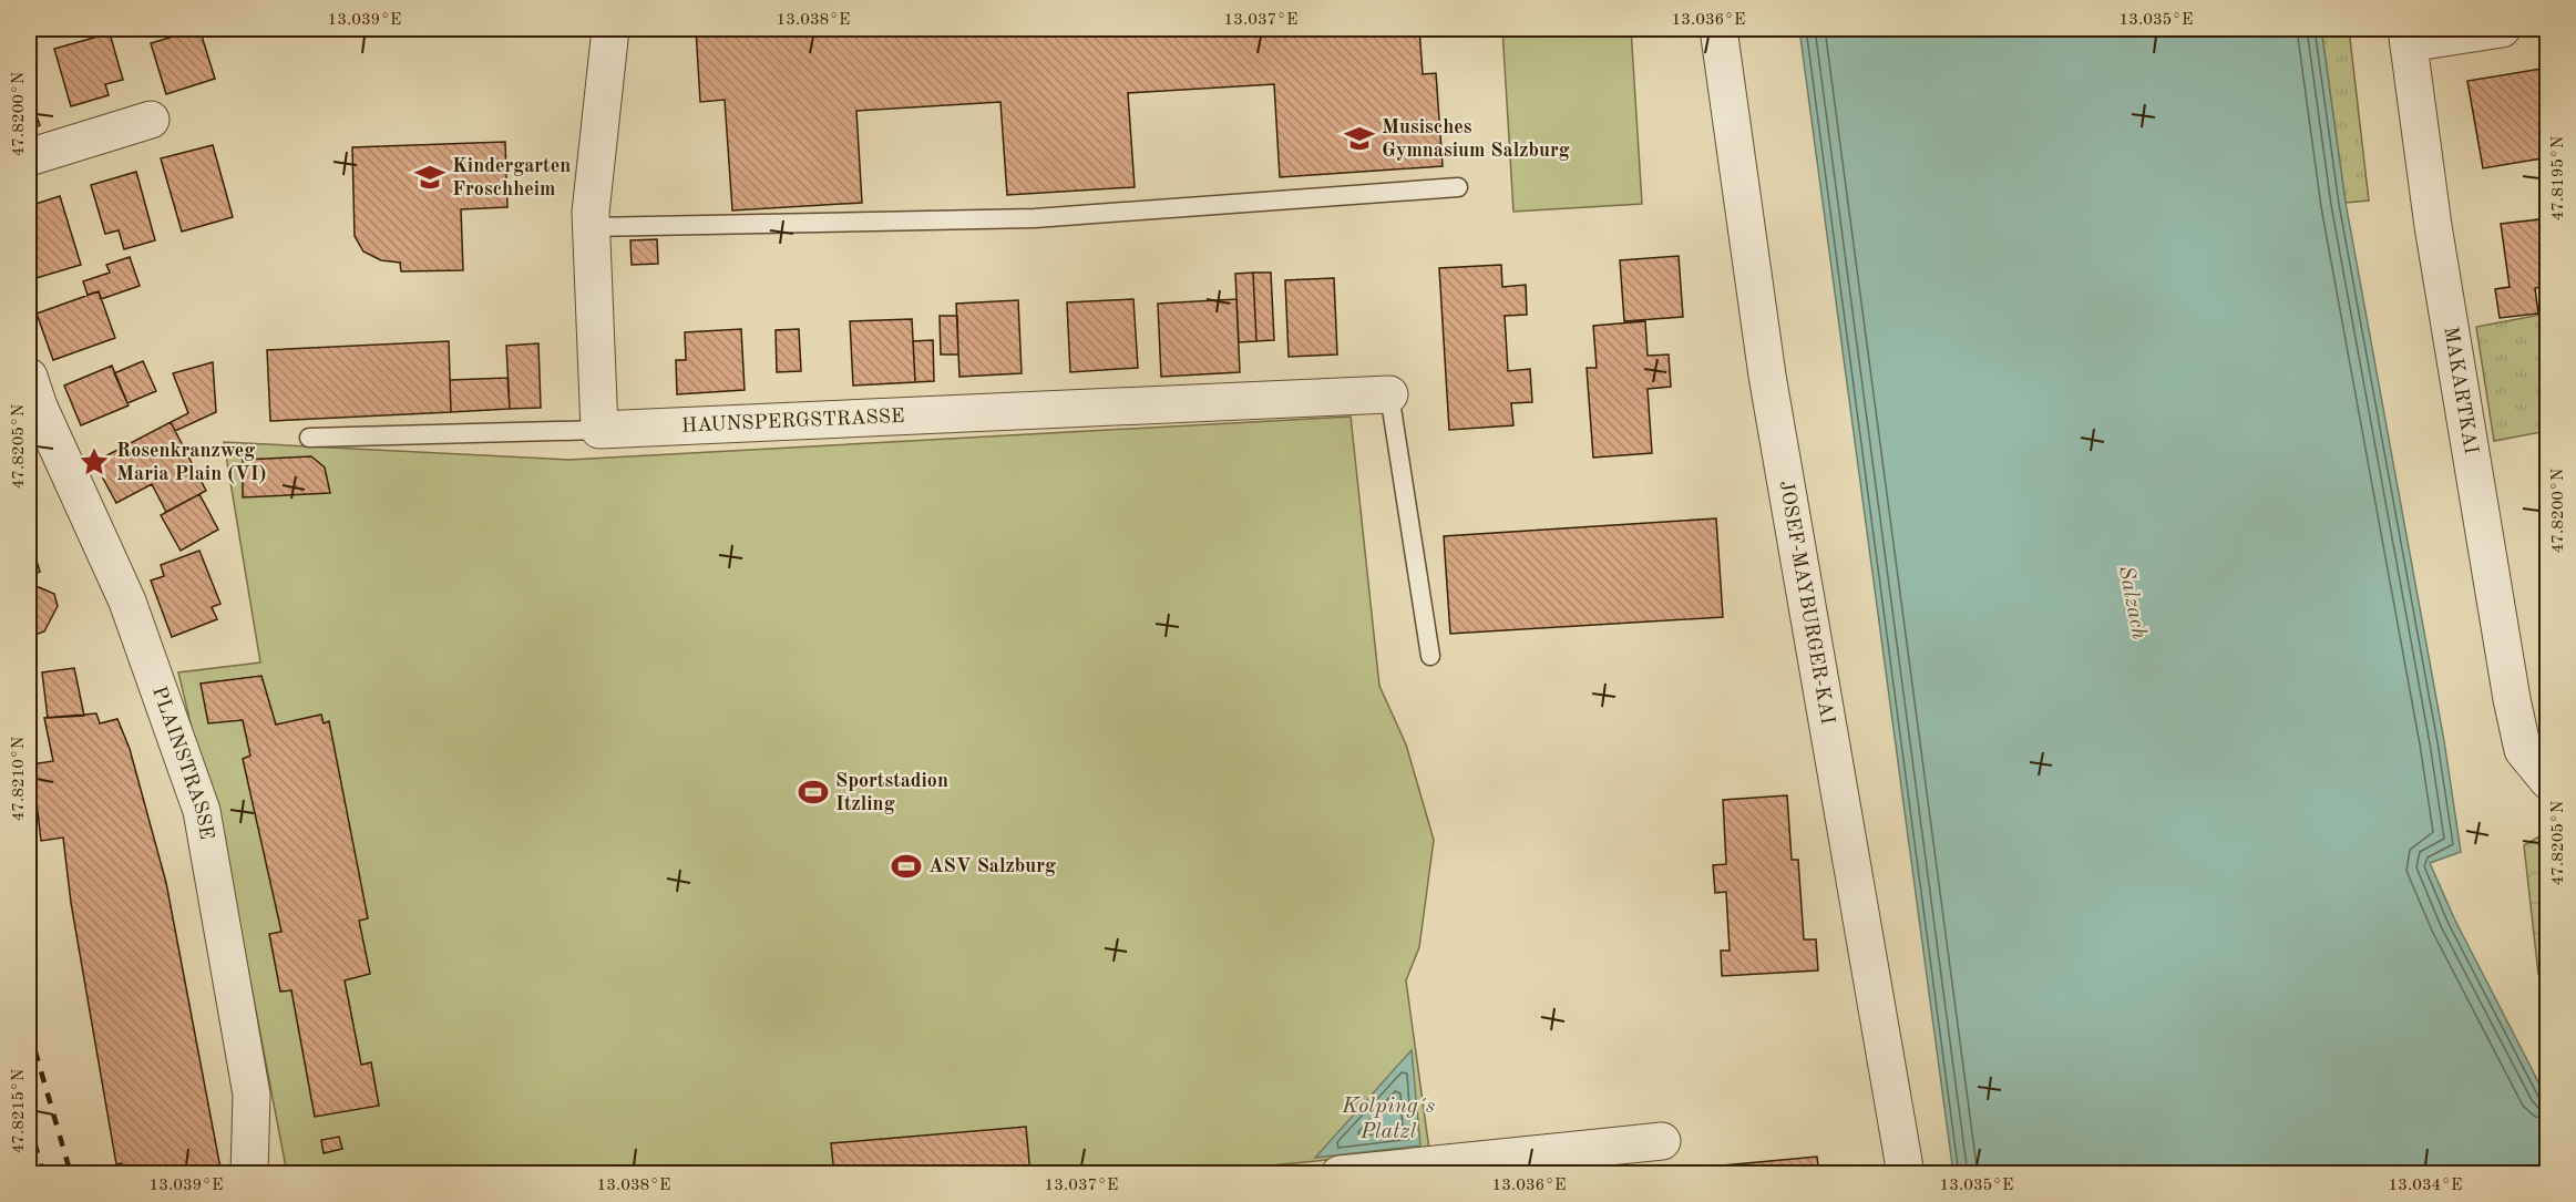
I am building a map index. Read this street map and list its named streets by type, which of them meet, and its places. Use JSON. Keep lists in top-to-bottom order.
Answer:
{
  "streets": {
    "street": [
      "MAKARTKAI",
      "HAUNSPERGSTRASSE",
      "JOSEF-MAYBURGER-KAI",
      "PLAINSTRASSE"
    ]
  },
  "water": ["Salzach", "Kolping´s Platzl"],
  "places": {
    "school or university": ["Musisches Gymnasium Salzburg", "Kindergarten Froschheim"],
    "place": ["Rosenkranzweg Maria Plain (VI)"],
    "sports": ["Sportstadion Itzling", "ASV Salzburg"]
  },
  "coordinates": [
    "13.039°E",
    "13.038°E",
    "13.037°E",
    "13.036°E",
    "13.035°E",
    "47.8200°N",
    "47.8195°N",
    "47.8205°N",
    "47.8210°N",
    "47.8215°N",
    "13.034°E"
  ]
}
